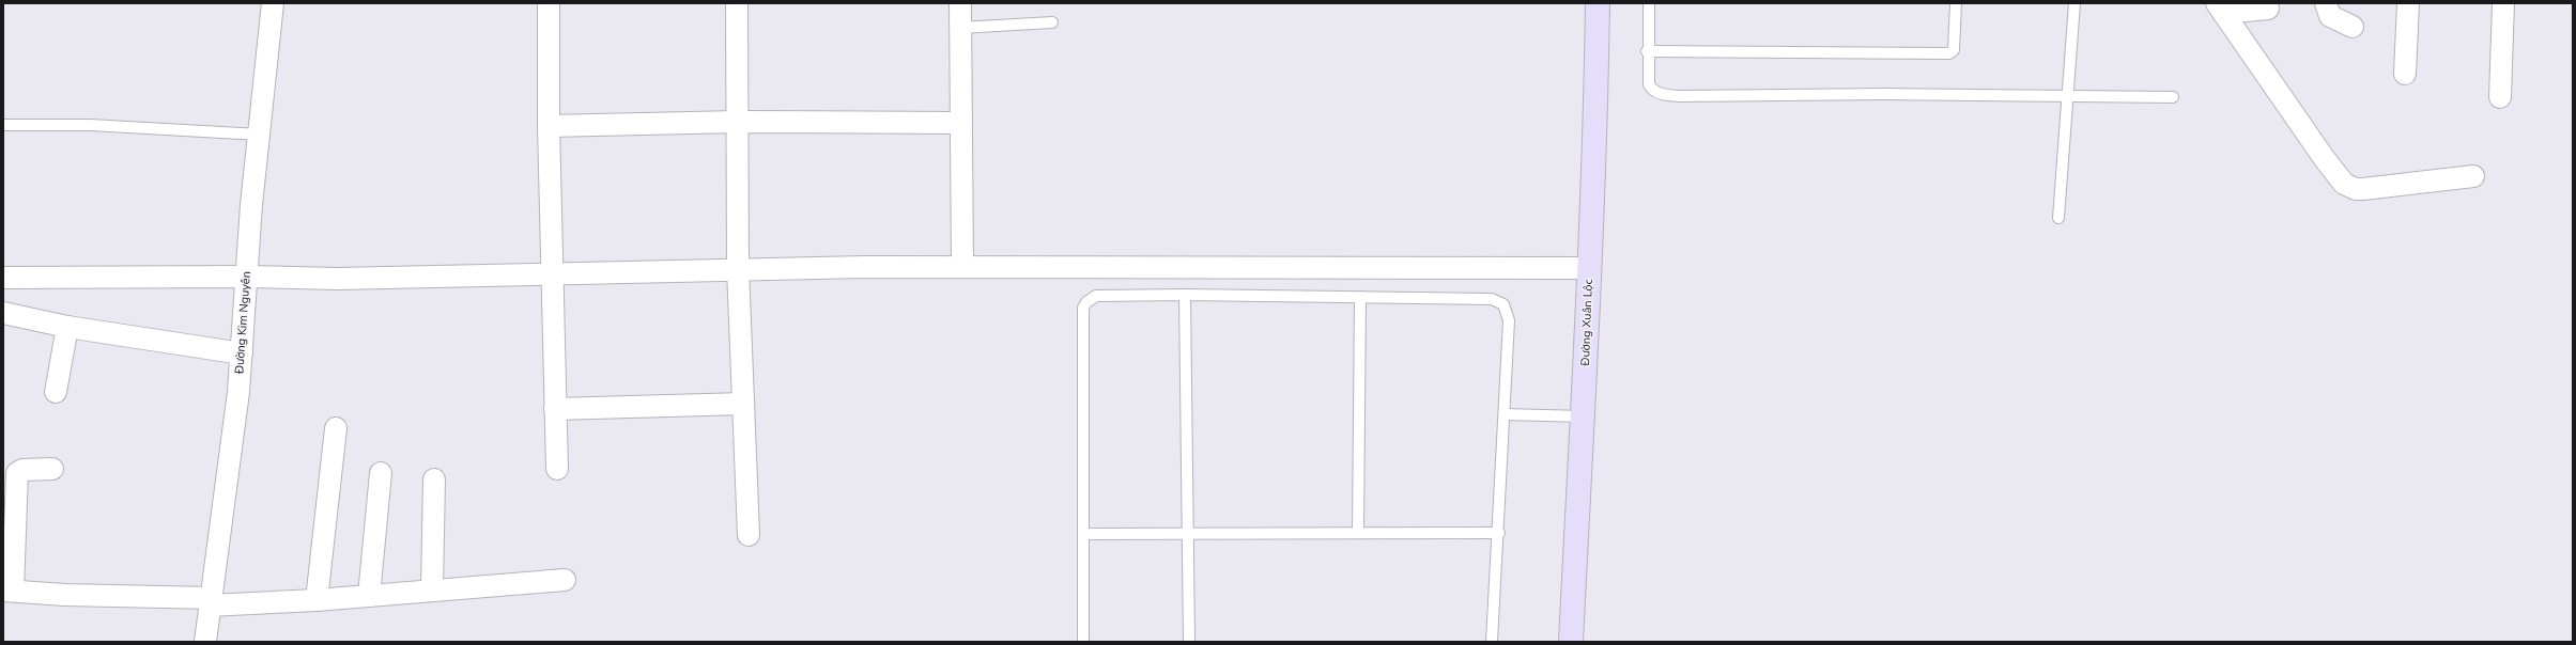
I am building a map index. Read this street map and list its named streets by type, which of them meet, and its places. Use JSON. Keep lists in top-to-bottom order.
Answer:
{
  "streets": {
    "street": ["Đường Kim Nguyên", "Đường Xuân Lộc"]
  }
}
